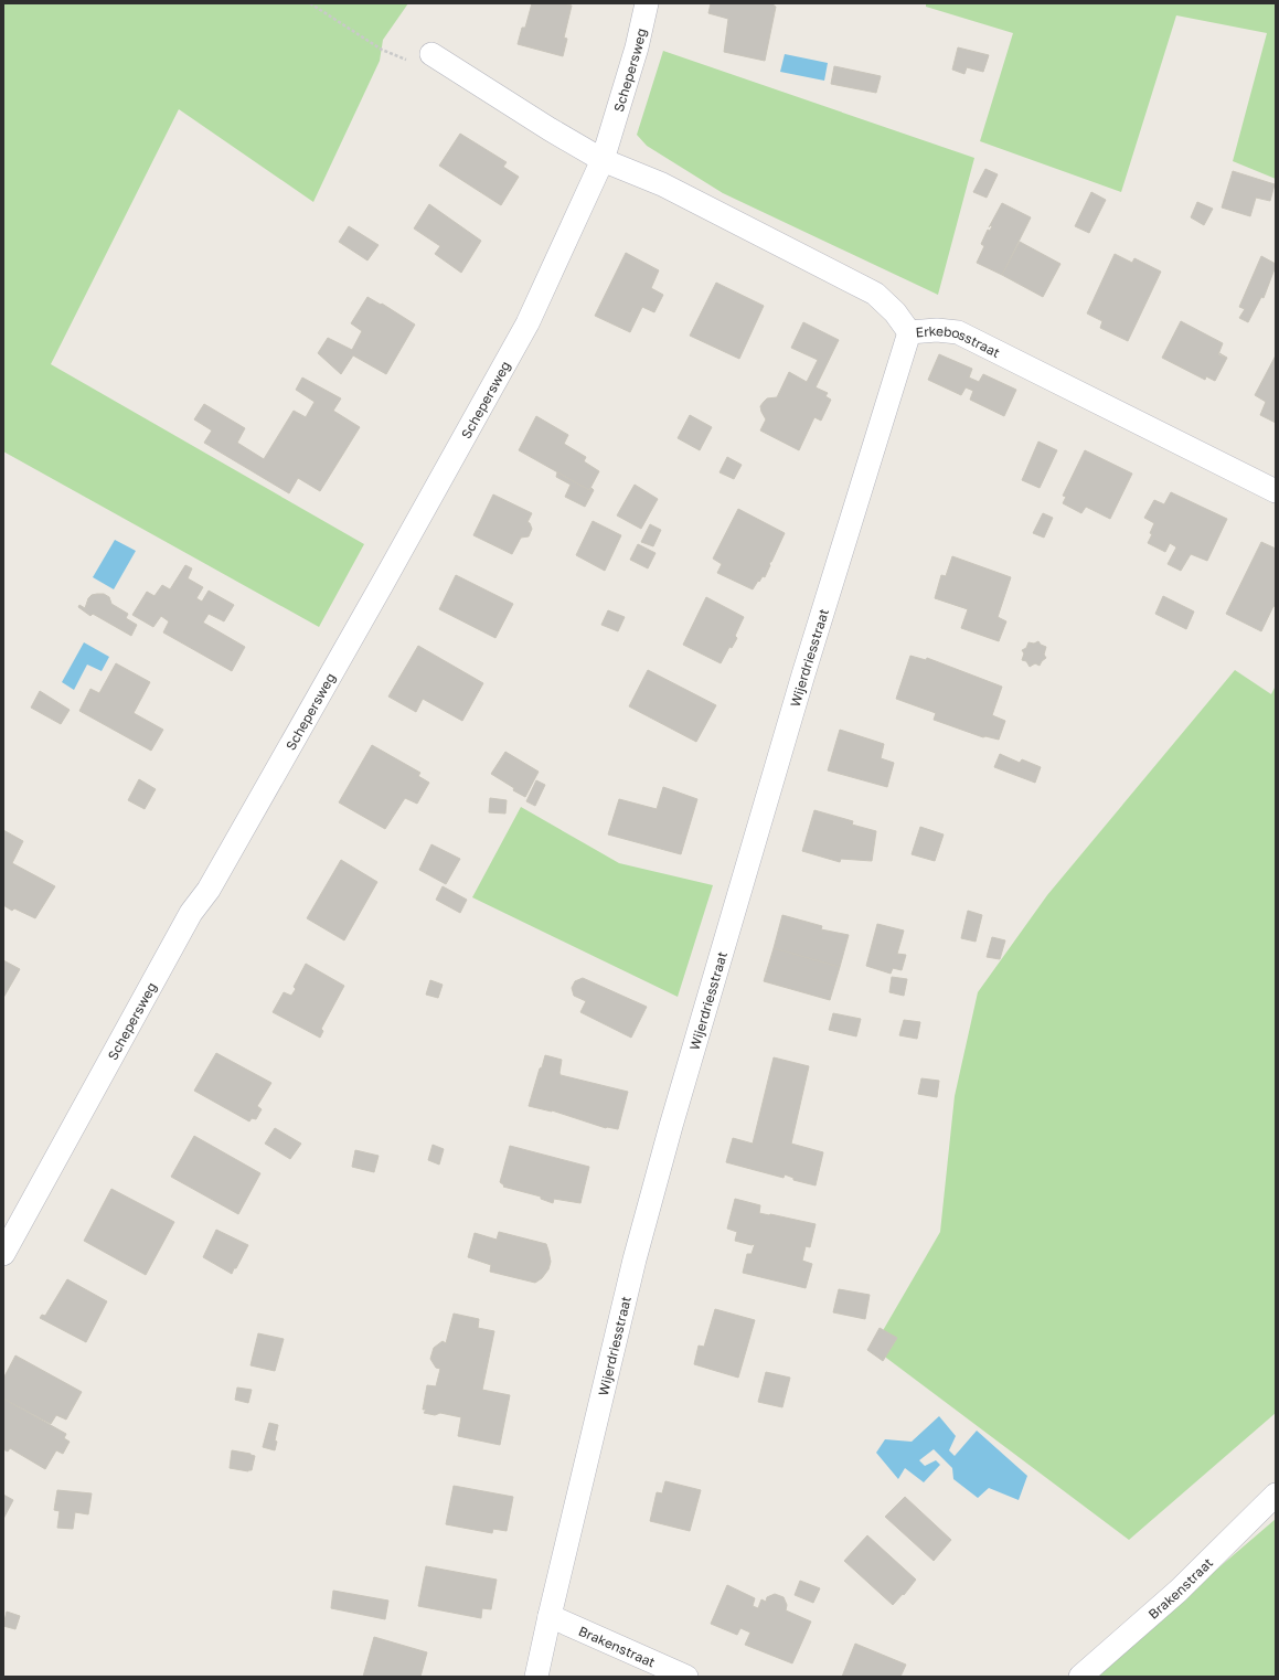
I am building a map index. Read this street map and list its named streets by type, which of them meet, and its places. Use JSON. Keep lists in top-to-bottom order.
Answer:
{
  "streets": {
    "street": [
      "Schepersweg",
      "Erkebosstraat",
      "Wijerdriesstraat",
      "Brakenstraat"
    ]
  },
  "crossings": [
    ["Schepersweg", "Erkebosstraat"],
    ["Erkebosstraat", "Wijerdriesstraat"],
    ["Wijerdriesstraat", "Brakenstraat"]
  ]
}
